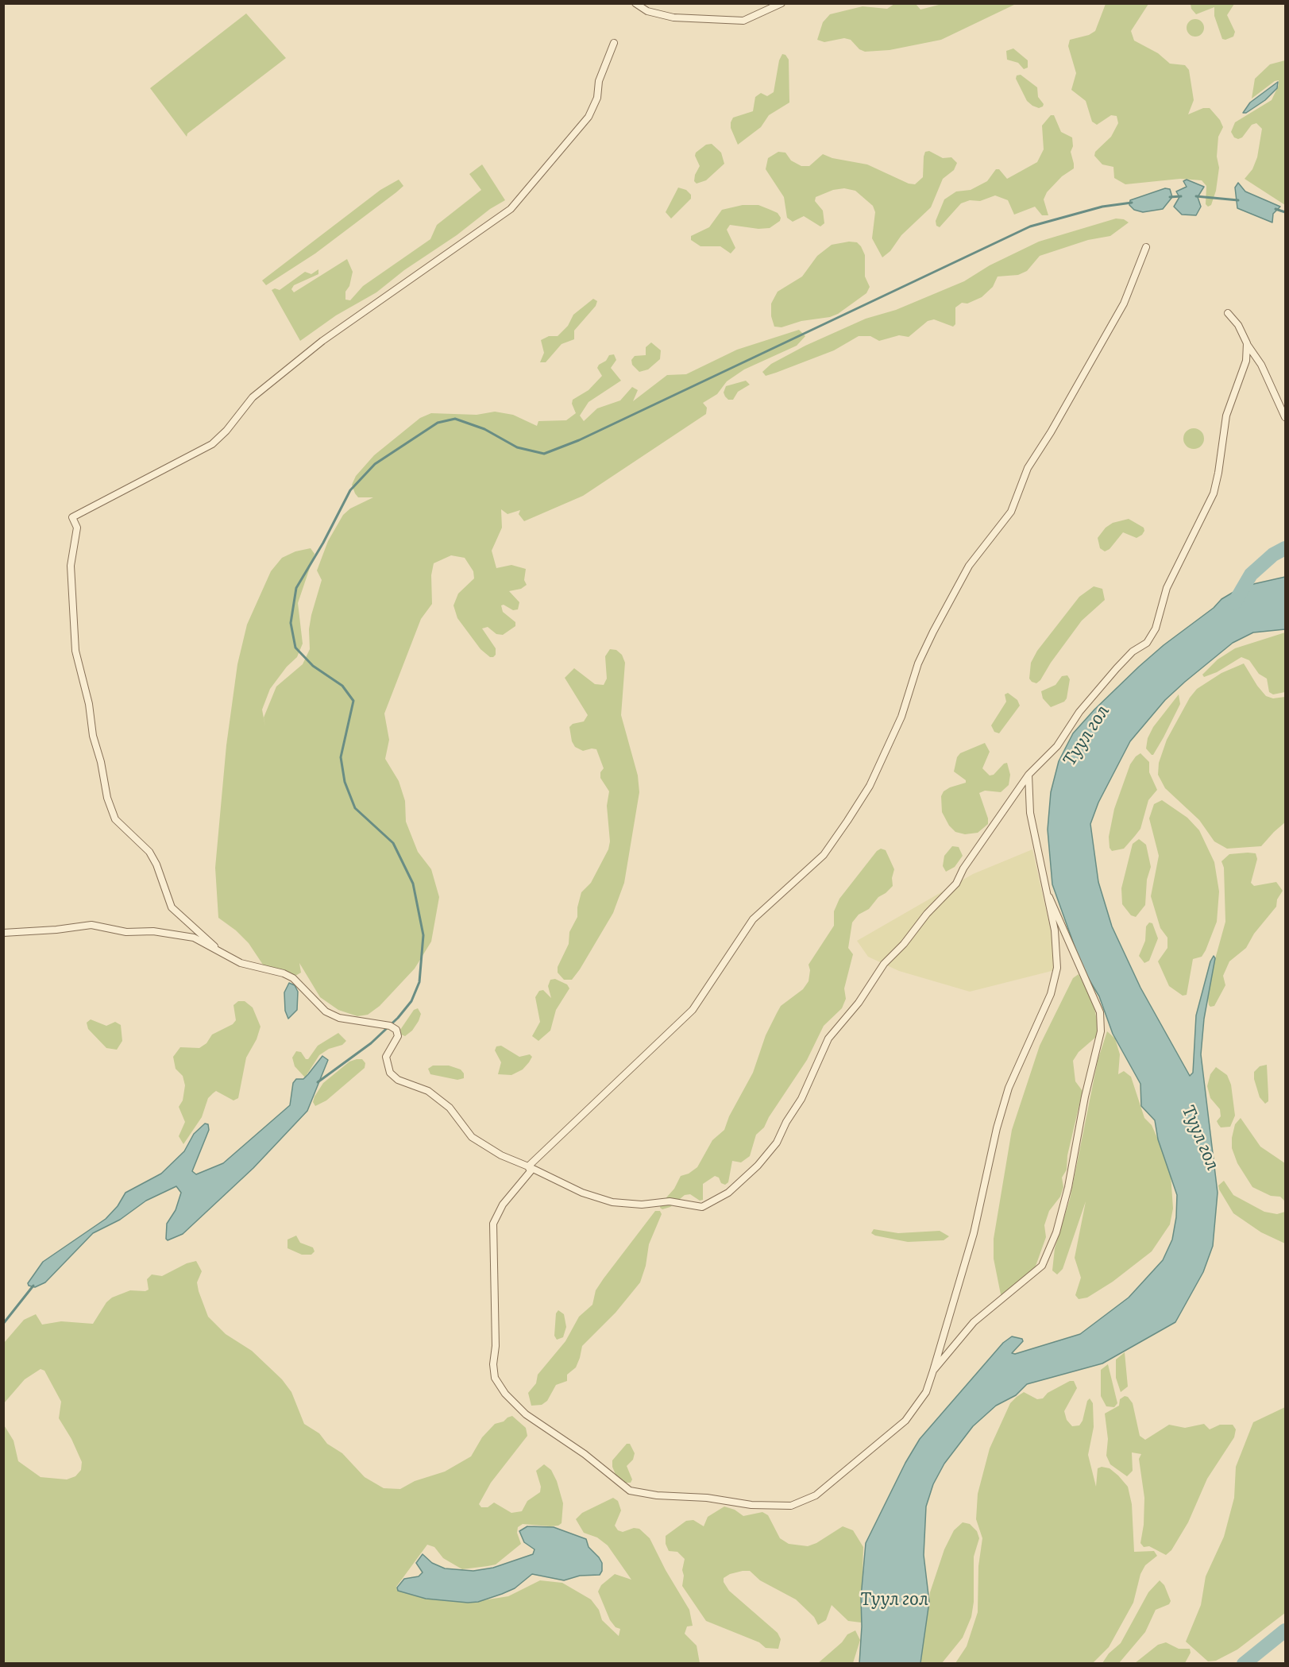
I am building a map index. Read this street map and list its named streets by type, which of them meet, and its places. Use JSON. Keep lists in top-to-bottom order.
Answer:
{
  "water": ["Туул гол"]
}
